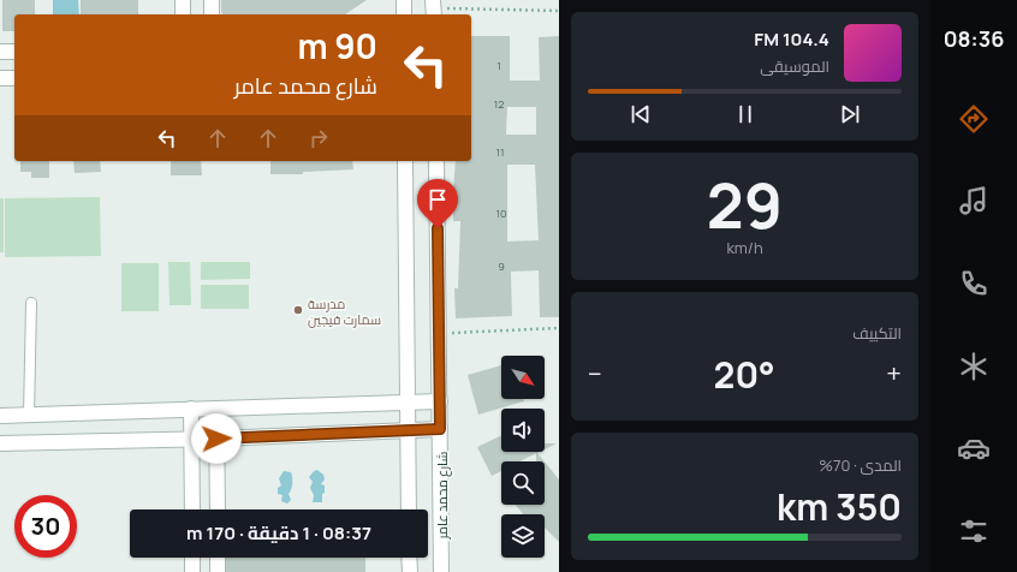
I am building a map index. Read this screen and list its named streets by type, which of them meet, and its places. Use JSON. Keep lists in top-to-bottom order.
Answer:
{
  "streets": {
    "street": ["شارع محمد عامر"]
  },
  "places": ["مدرسة سمارت فيجين"],
  "house_numbers": [
    "1",
    "12",
    "11",
    "10",
    "9"
  ],
  "north": "bottom right",
  "page": {
    "tabs": "08:36",
    "turn": ["90 m", "شارع محمد عامر"],
    "song": ["104.4 FM", "الموسيقى"],
    "tile": [
      ["29", "km/h"],
      "التكييف",
      ["المدى · 70%", "350 km"]
    ],
    "heat": ["−", "20°", "+"],
    "limit": "30",
    "trip": "08:37 · 1 دقيقة · 170 m"
  }
}
